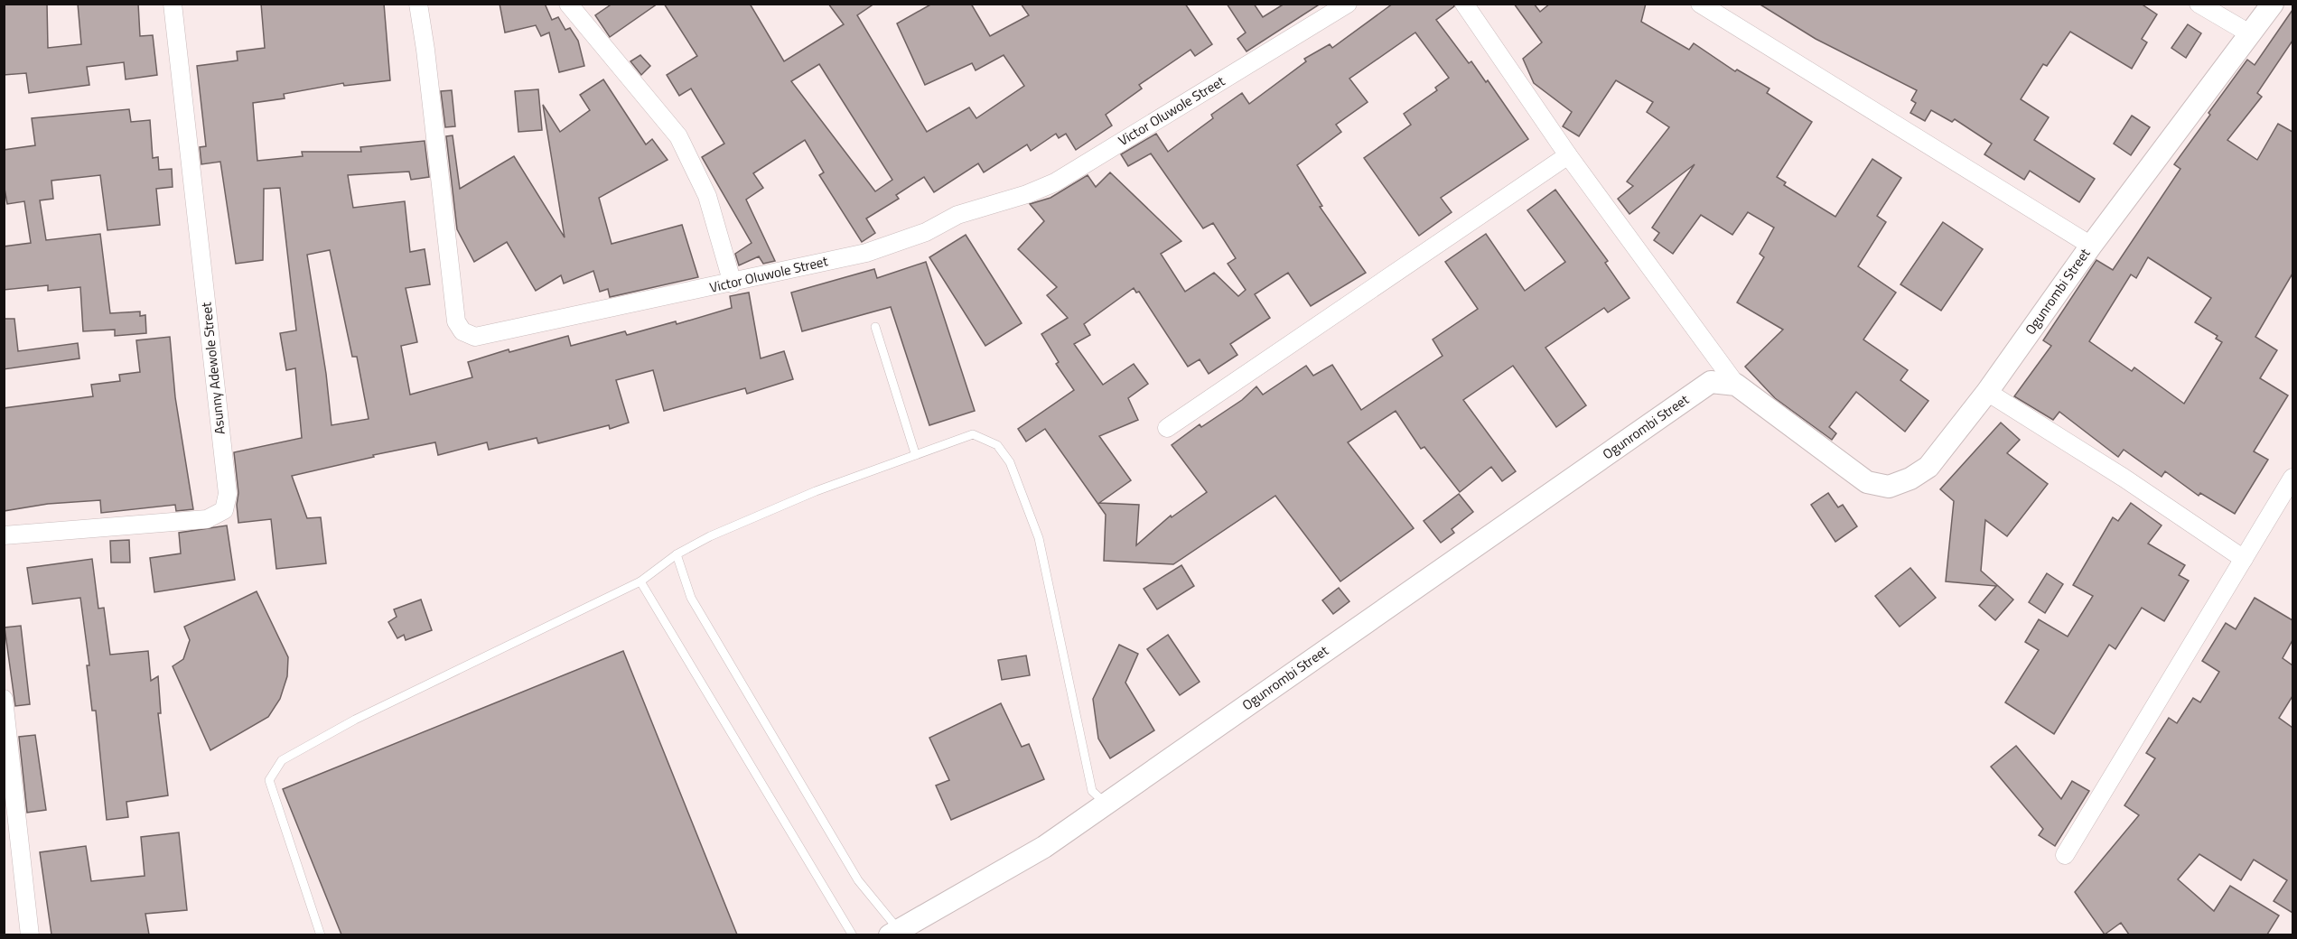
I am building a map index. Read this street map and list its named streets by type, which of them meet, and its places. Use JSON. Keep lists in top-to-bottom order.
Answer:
{
  "streets": {
    "street": ["Victor Oluwole Street", "Ogunrombi Street", "Asunny Adewole Street"]
  }
}
